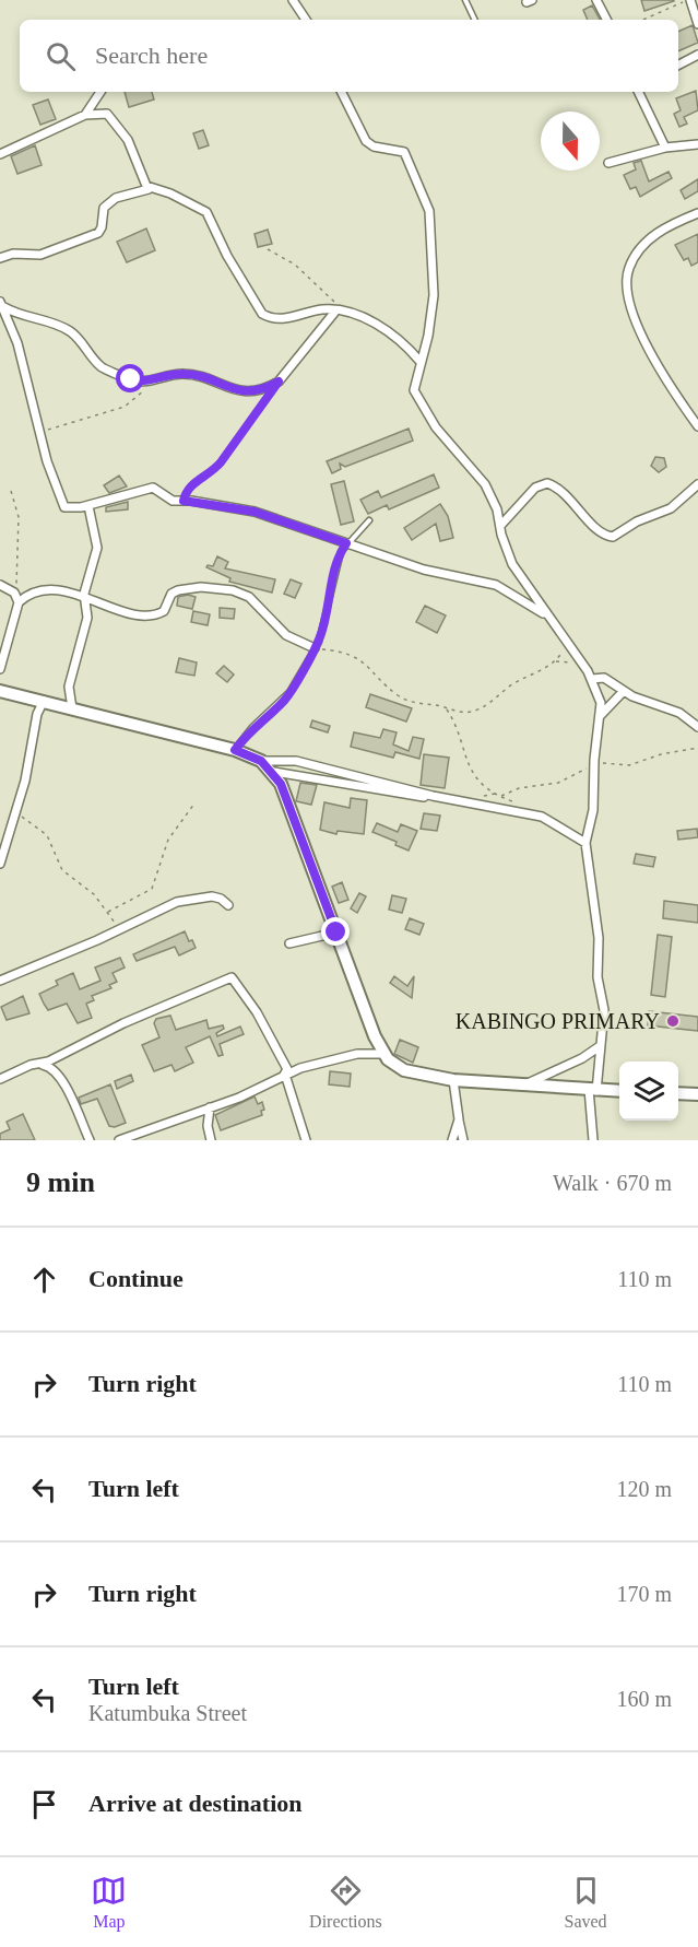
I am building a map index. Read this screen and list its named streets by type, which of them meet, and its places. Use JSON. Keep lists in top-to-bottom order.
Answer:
{
  "places": ["KABINGO PRIMARY"],
  "north": "bottom",
  "page": {
    "search": "Search here",
    "heading": ["9 min", "Walk · 670 m"],
    "list": [
      ["Continue", "110 m"],
      ["Turn right", "110 m"],
      ["Turn left", "120 m"],
      ["Turn right", "170 m"],
      ["Turn left", "Katumbuka Street", "160 m"],
      "Arrive at destination"
    ],
    "nav": ["Map", "Directions", "Saved"]
  }
}
